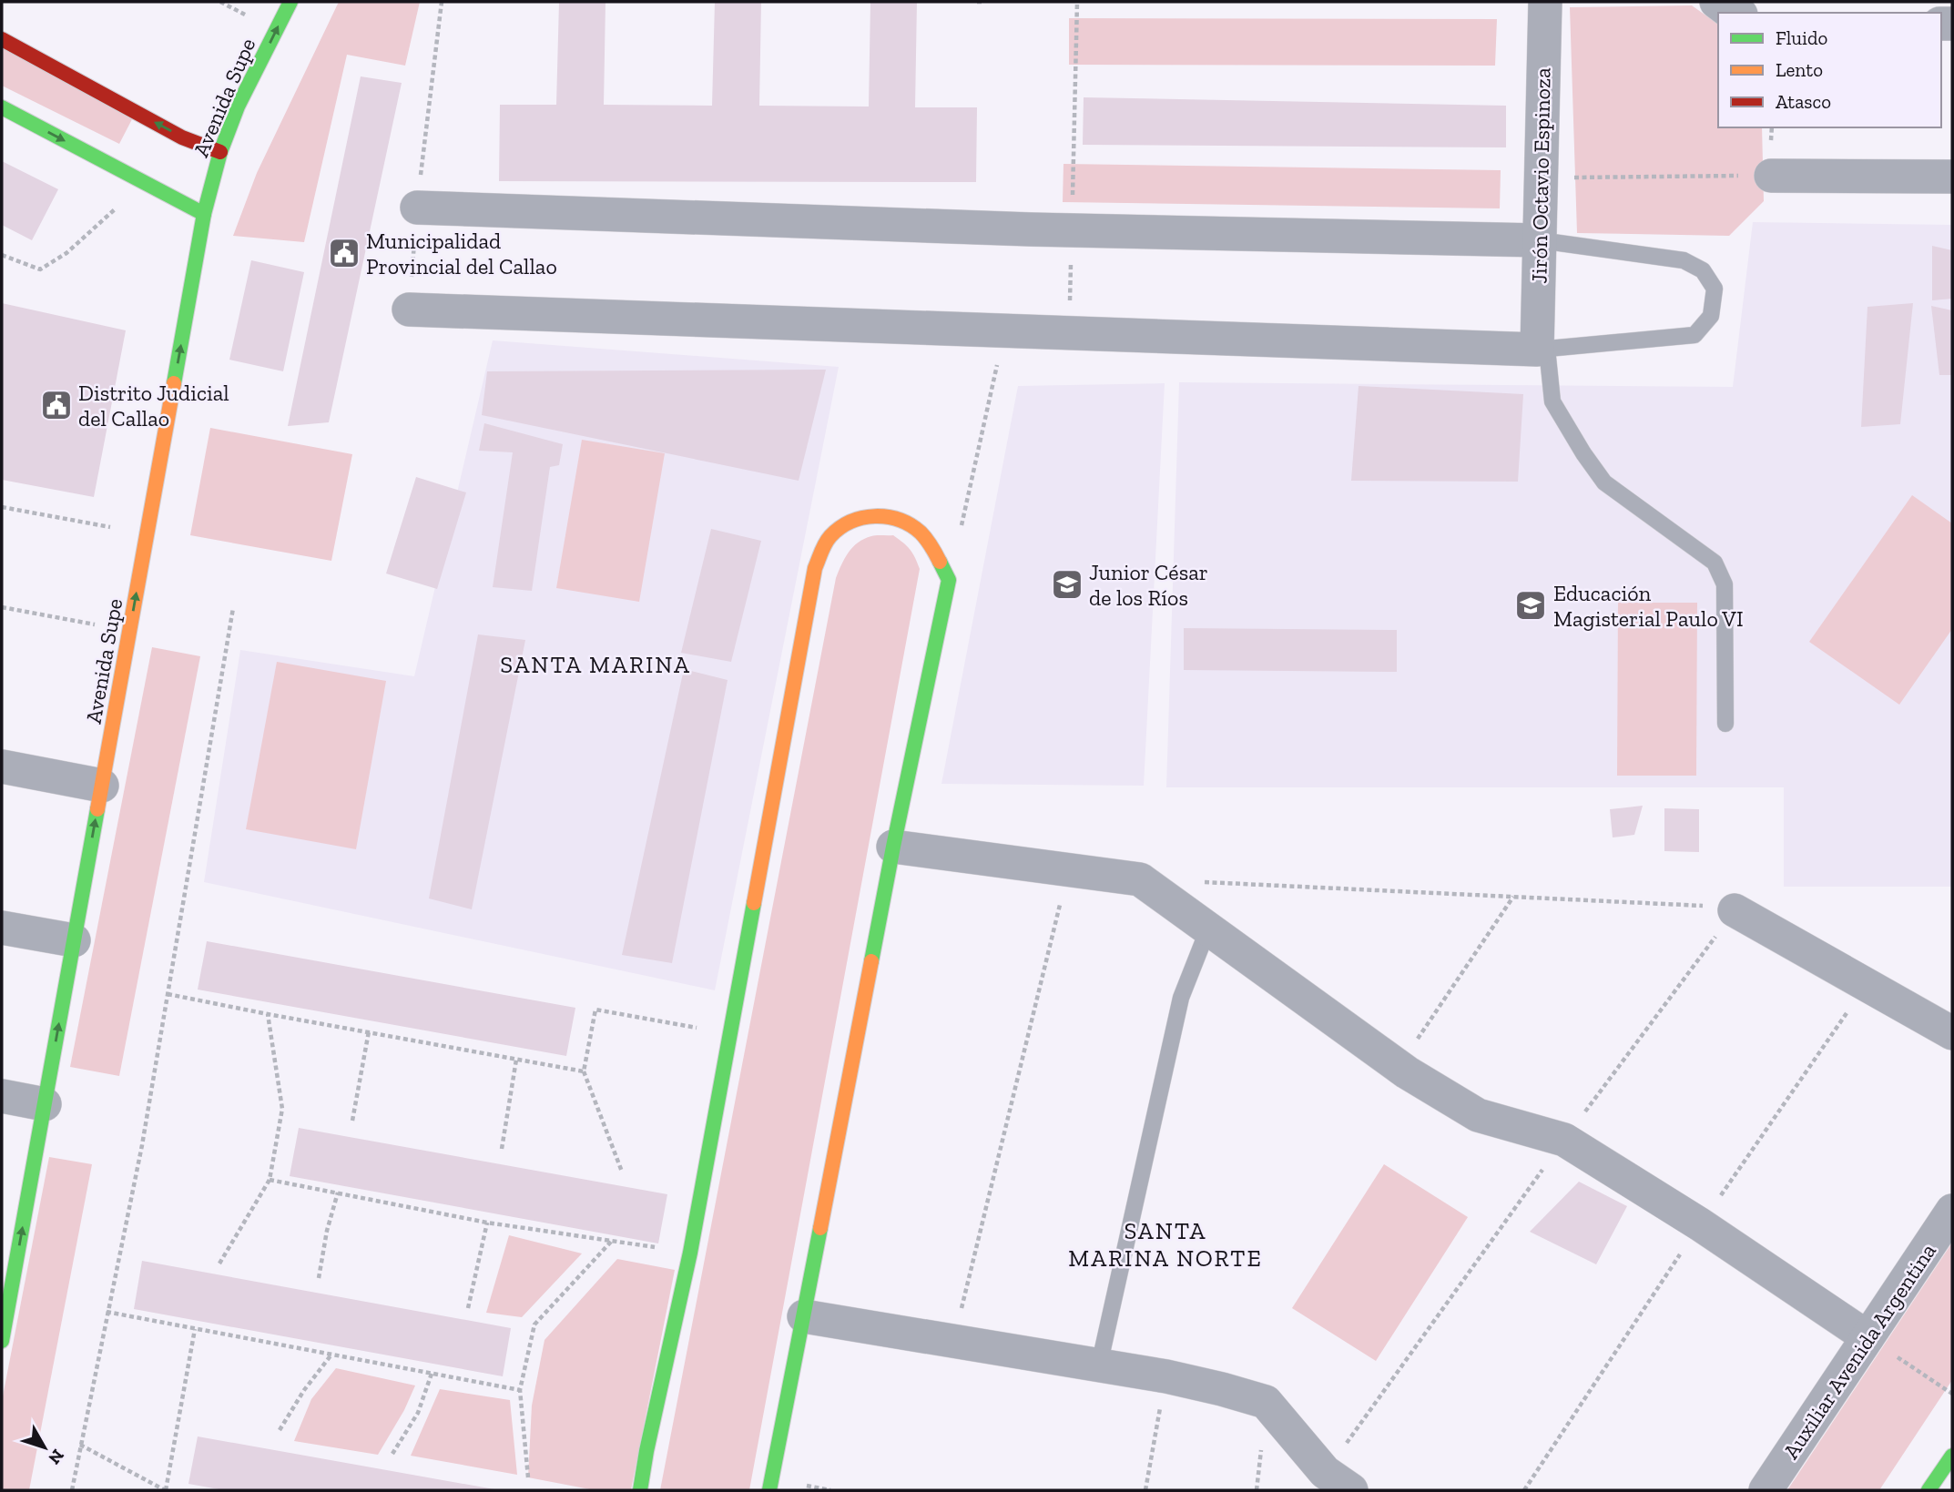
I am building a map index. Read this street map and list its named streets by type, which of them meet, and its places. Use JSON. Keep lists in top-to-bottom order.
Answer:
{
  "streets": {
    "street": ["Avenida Supe", "Jirón Octavio Espinoza", "Auxiliar Avenida Argentina"]
  },
  "one_way": ["Avenida Supe"],
  "districts": ["SANTA MARINA", "SANTA MARINA NORTE"],
  "places": {
    "public building": ["Municipalidad Provincial del Callao", "Distrito Judicial del Callao"],
    "school or university": ["Junior César de los Ríos", "Educación Magisterial Paulo VI"]
  },
  "legend": ["Fluido", "Lento", "Atasco"],
  "north": "bottom right"
}
